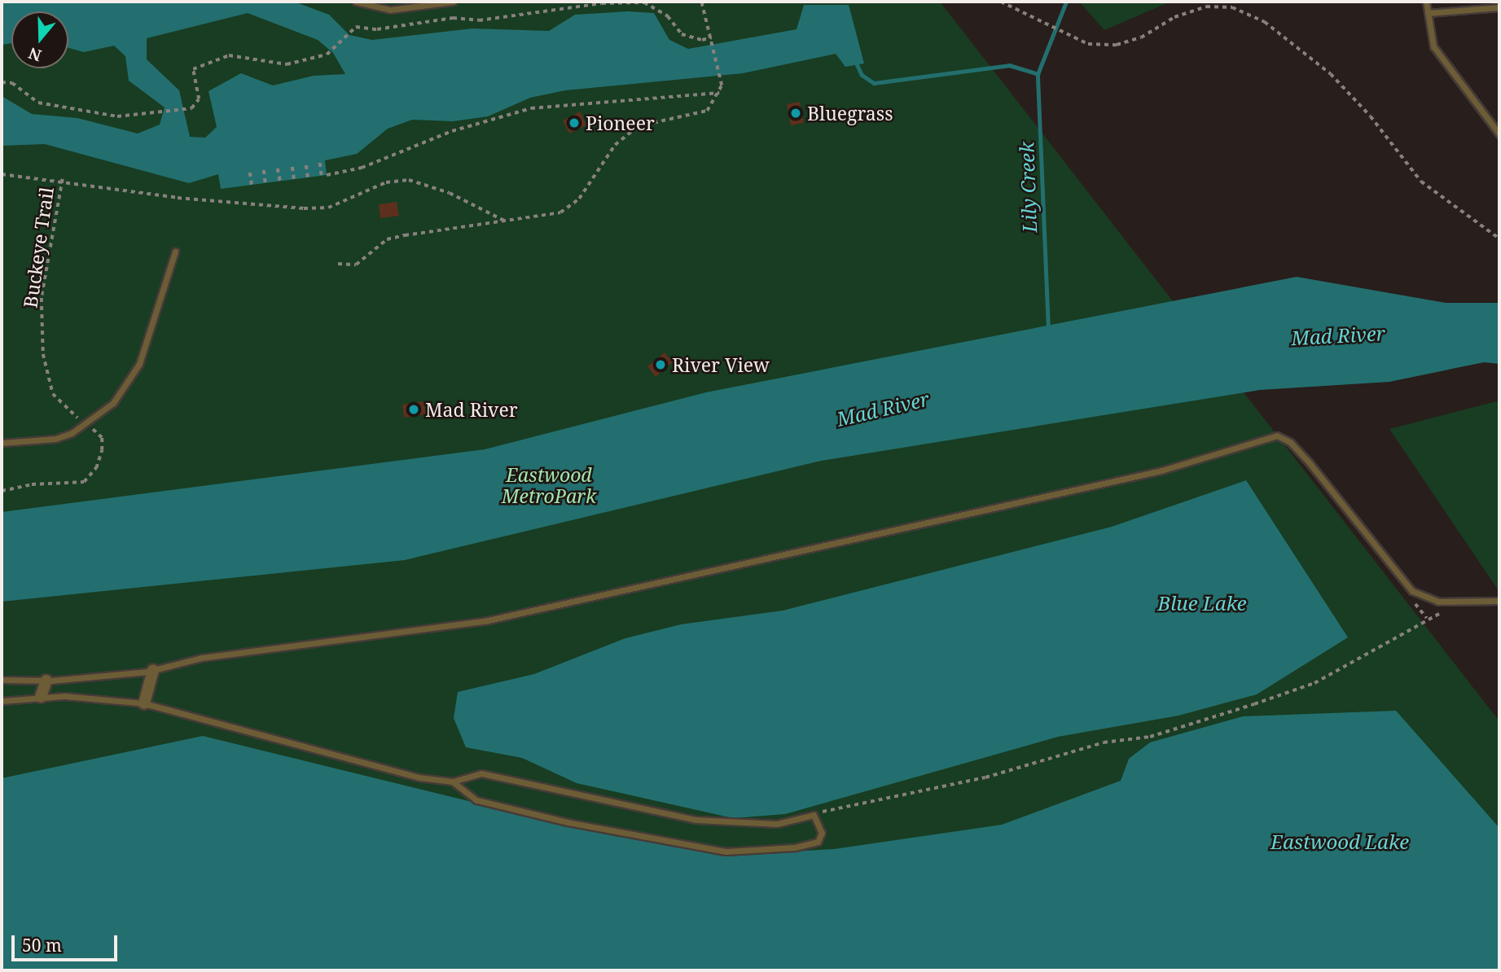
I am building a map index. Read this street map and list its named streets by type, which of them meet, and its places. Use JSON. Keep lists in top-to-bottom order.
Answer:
{
  "streets": {
    "path": ["Buckeye Trail"]
  },
  "water": [
    "Lily Creek",
    "Mad River",
    "Blue Lake",
    "Eastwood Lake"
  ],
  "parks": ["Eastwood MetroPark"],
  "places": [
    "Bluegrass",
    "Pioneer",
    "River View",
    "Mad River"
  ],
  "scale_bar": "50 m",
  "north": "bottom"
}
